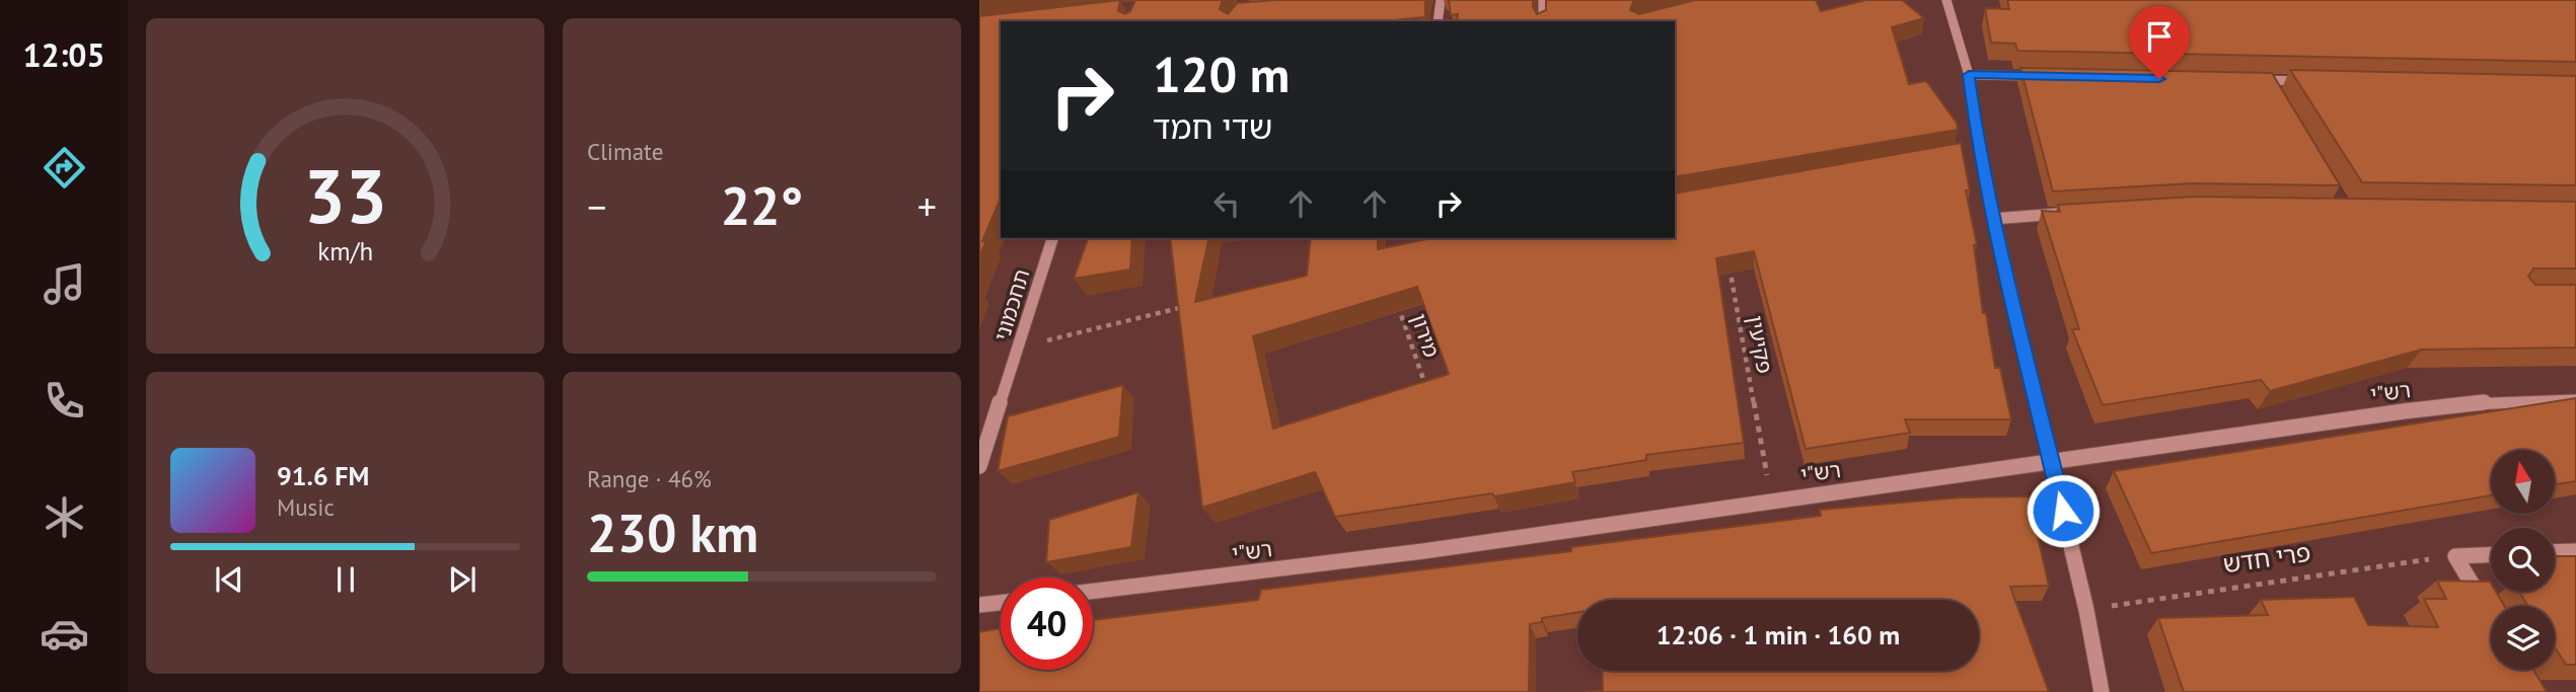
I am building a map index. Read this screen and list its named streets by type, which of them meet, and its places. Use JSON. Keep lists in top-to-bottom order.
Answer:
{
  "streets": {
    "street": ["תחכמוני", "רש\"י"],
    "path": ["מירון", "פקיעין", "פרי חדש"]
  },
  "crossings": [
    ["פקיעין", "רש\"י"]
  ],
  "north": "top",
  "page": {
    "tabs": "12:05",
    "tile": [
      "Climate",
      ["Range · 46%", "230 km"]
    ],
    "turn": ["120 m", "שדי חמד"],
    "heat": ["−", "22°", "+"],
    "song": ["91.6 FM", "Music"],
    "limit": "40",
    "trip": "12:06 · 1 min · 160 m",
    "gauge": ["33", "km/h"]
  }
}
